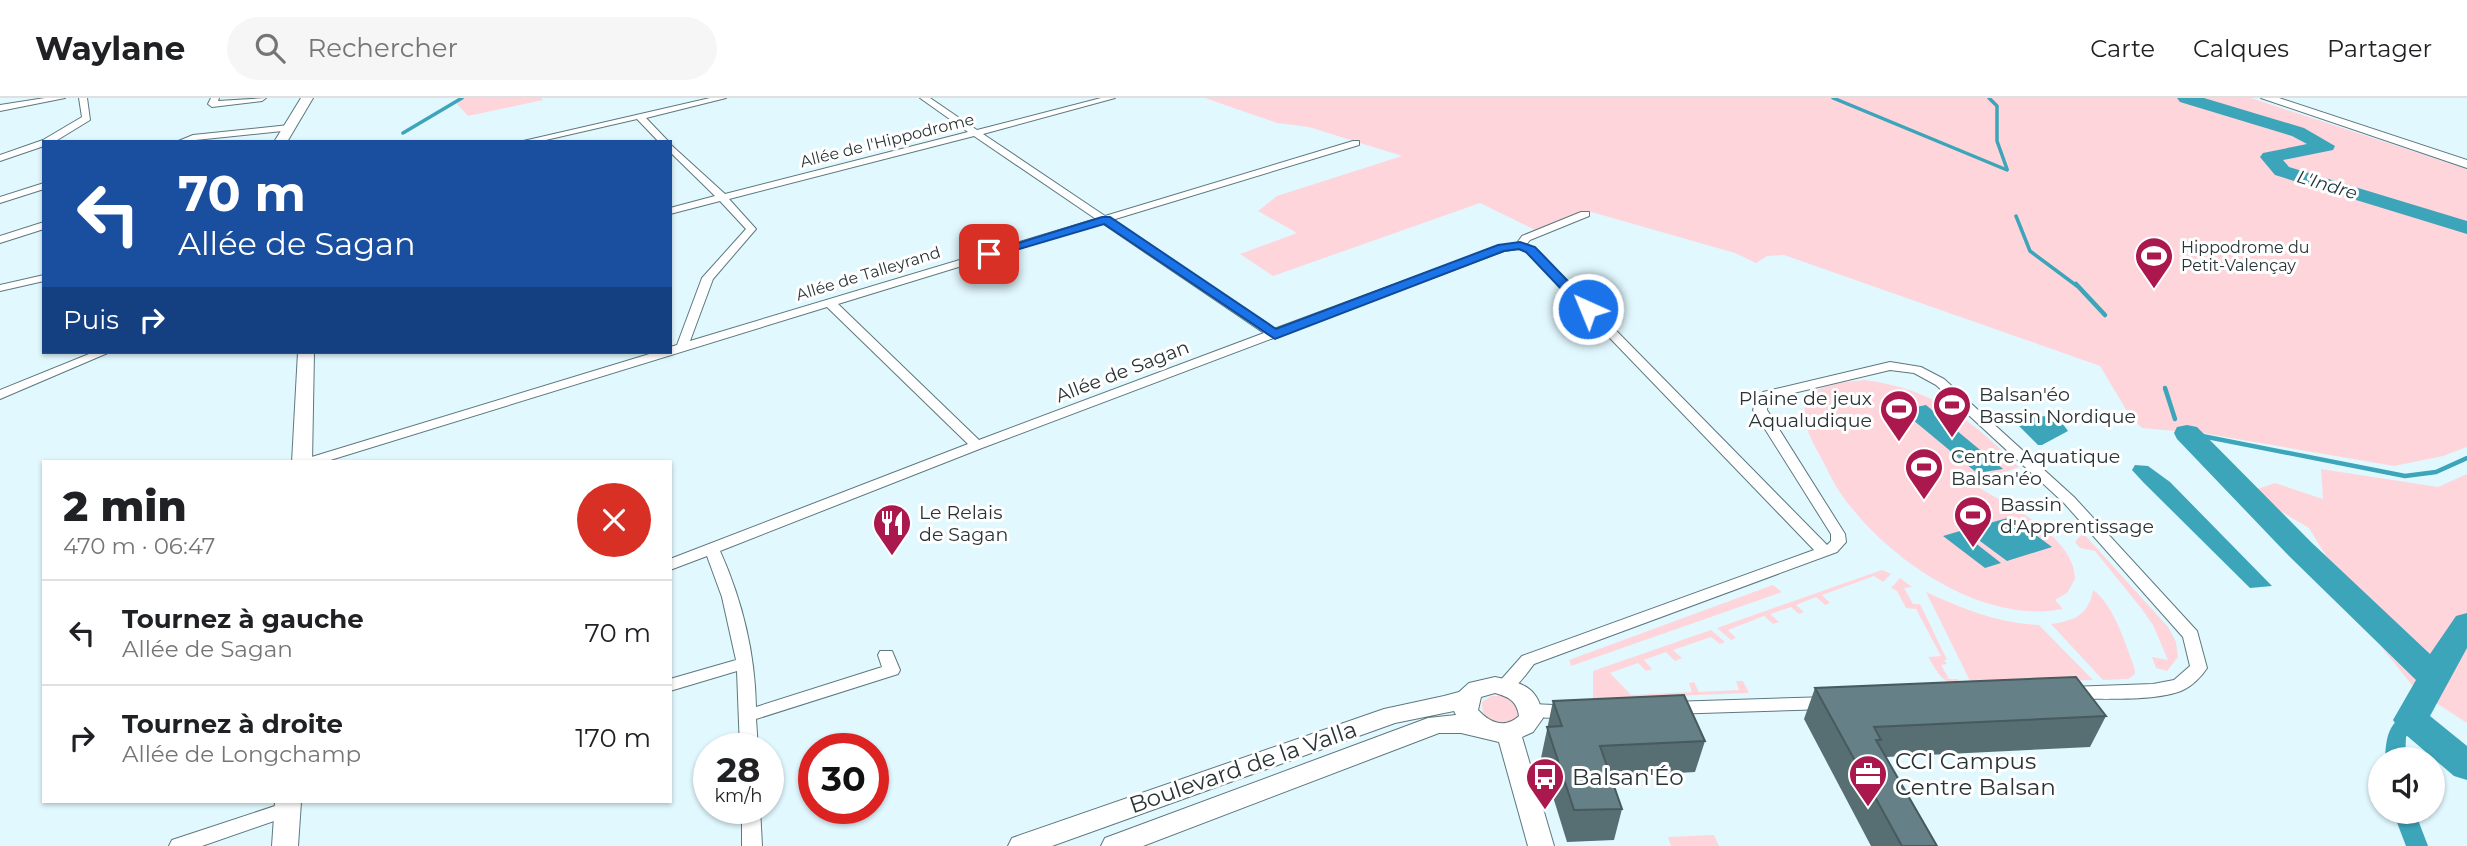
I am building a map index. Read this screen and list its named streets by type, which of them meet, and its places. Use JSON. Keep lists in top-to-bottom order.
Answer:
{
  "streets": {
    "main road": ["Boulevard de la Valla"],
    "street": ["Allée de l'Hippodrome", "Allée de Talleyrand", "Allée de Sagan"]
  },
  "water": ["L'Indre"],
  "places": {
    "sports": [
      "Hippodrome du Petit-Valençay",
      "Balsan'éo Bassin Nordique",
      "Plaine de jeux Aqualudique",
      "Centre Aquatique Balsan'éo",
      "Bassin d'Apprentissage"
    ],
    "restaurant": ["Le Relais de Sagan"],
    "office": ["CCI Campus Centre Balsan"],
    "bus stop": ["Balsan'Éo"]
  },
  "page": {
    "header": "Waylane",
    "search": "Rechercher",
    "nav": ["Carte", "Calques", "Partager"],
    "turn": ["70 m", "Allée de Sagan"],
    "then": "Puis",
    "heading": ["2 min", "470 m · 06:47"],
    "list": [
      {
        "name": "Tournez à gauche",
        "note": "Allée de Sagan",
        "value": "70 m"
      },
      {
        "name": "Tournez à droite",
        "note": "Allée de Longchamp",
        "value": "170 m"
      }
    ],
    "speed": "28 km/h",
    "limit": "30"
  }
}
